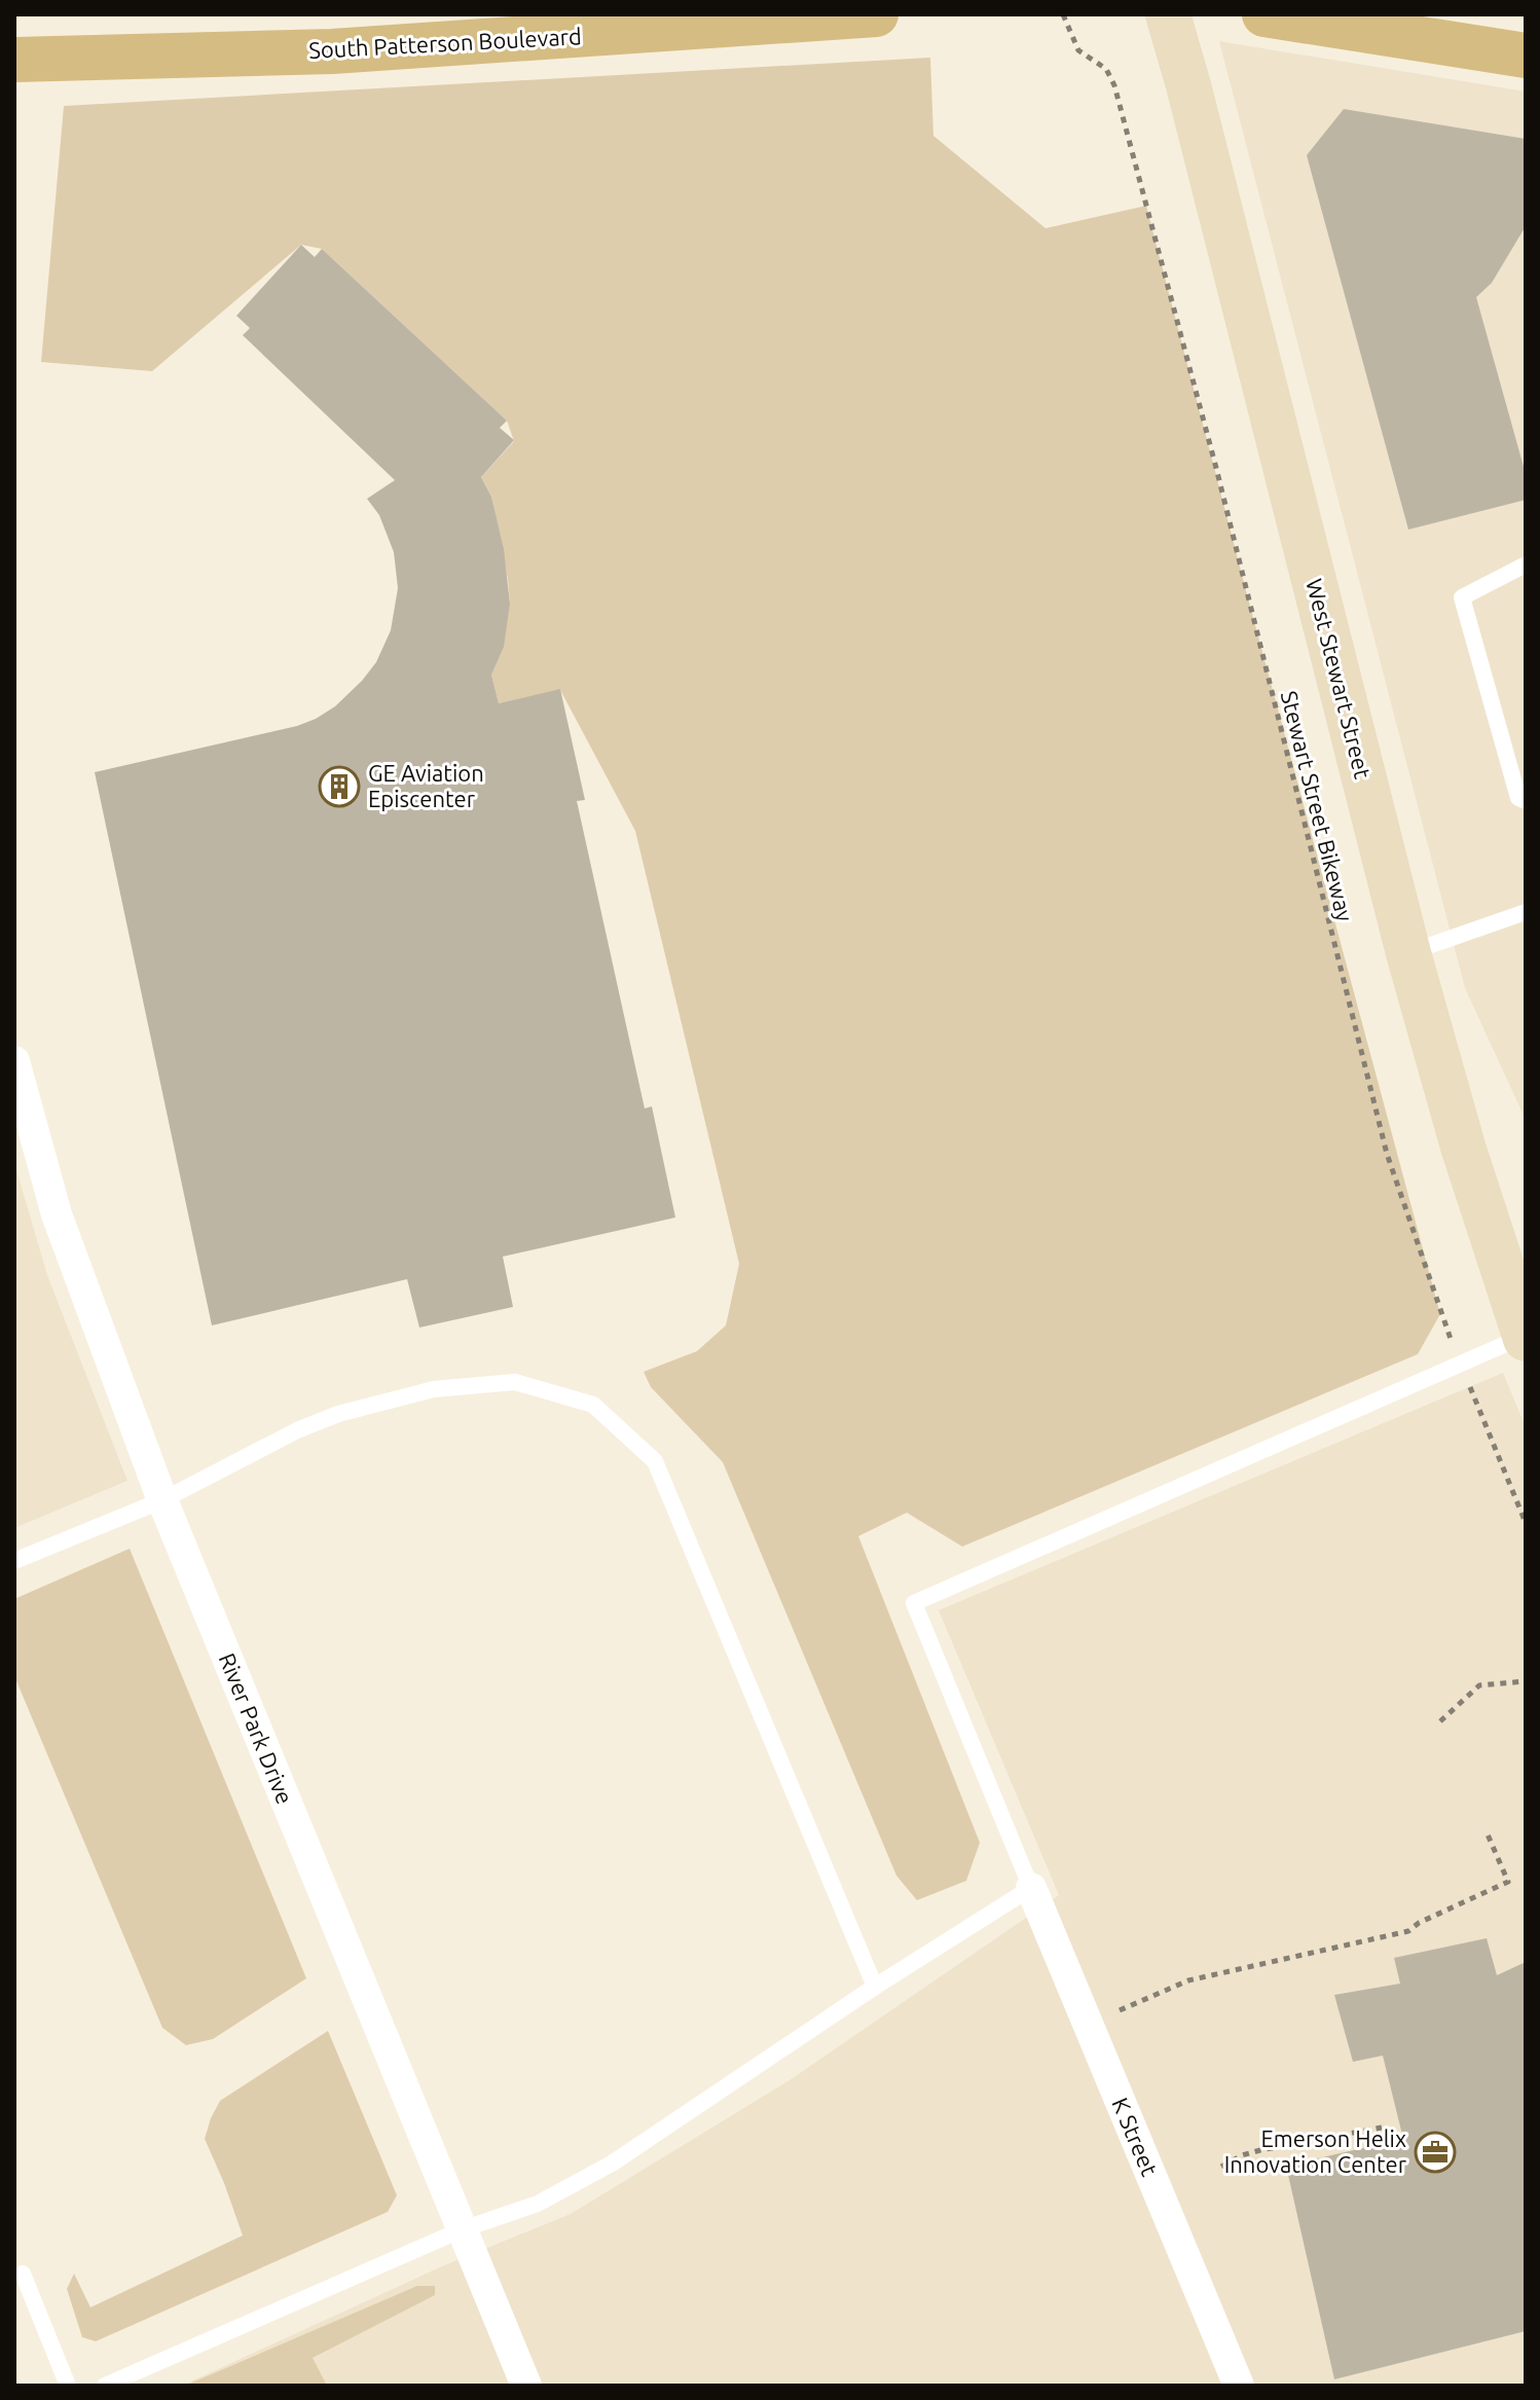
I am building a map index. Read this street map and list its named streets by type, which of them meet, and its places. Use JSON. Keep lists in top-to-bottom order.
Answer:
{
  "streets": {
    "main road": ["South Patterson Boulevard", "West Stewart Street"],
    "street": ["River Park Drive", "K Street"],
    "path": ["Stewart Street Bikeway"]
  },
  "places": {
    "building": ["GE Aviation Episcenter"],
    "office": ["Emerson Helix Innovation Center"]
  }
}
